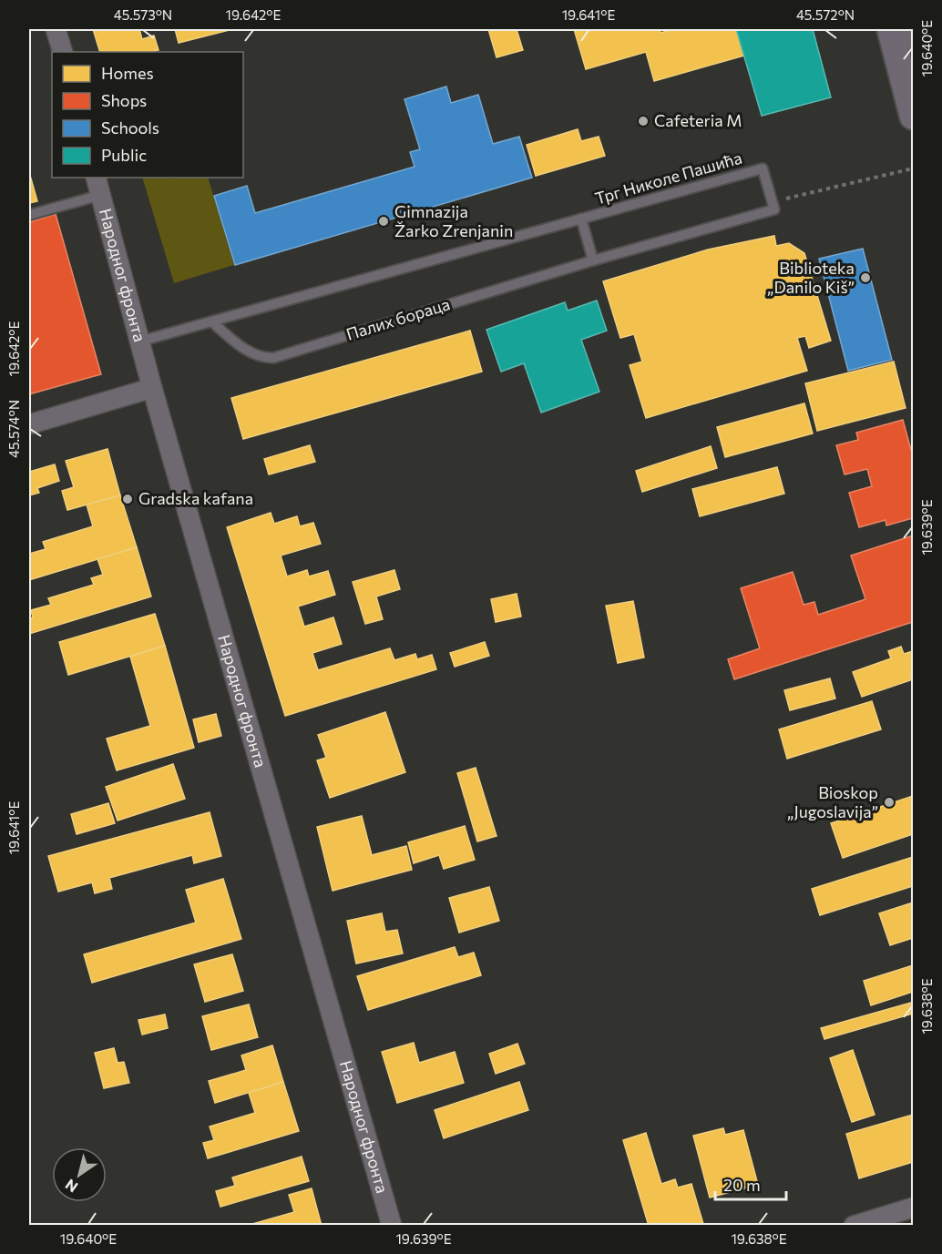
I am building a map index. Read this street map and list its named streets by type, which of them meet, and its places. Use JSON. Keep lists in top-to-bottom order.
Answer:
{
  "streets": {
    "street": ["Народног фронта"],
    "lane": ["Трг Николе Пашића", "Палих бораца"]
  },
  "places": [
    "Cafeteria M",
    "Gimnazija Žarko Zrenjanin",
    "Biblioteka „Danilo Kiš”",
    "Gradska kafana",
    "Bioskop „Jugoslavija”"
  ],
  "legend": [
    "Homes",
    "Shops",
    "Schools",
    "Public"
  ],
  "scale_bar": "20 m",
  "north": "bottom left",
  "coordinates": [
    "45.573°N",
    "19.642°E",
    "19.641°E",
    "45.572°N",
    "19.640°E",
    "45.574°N",
    "19.639°E",
    "19.638°E"
  ]
}
